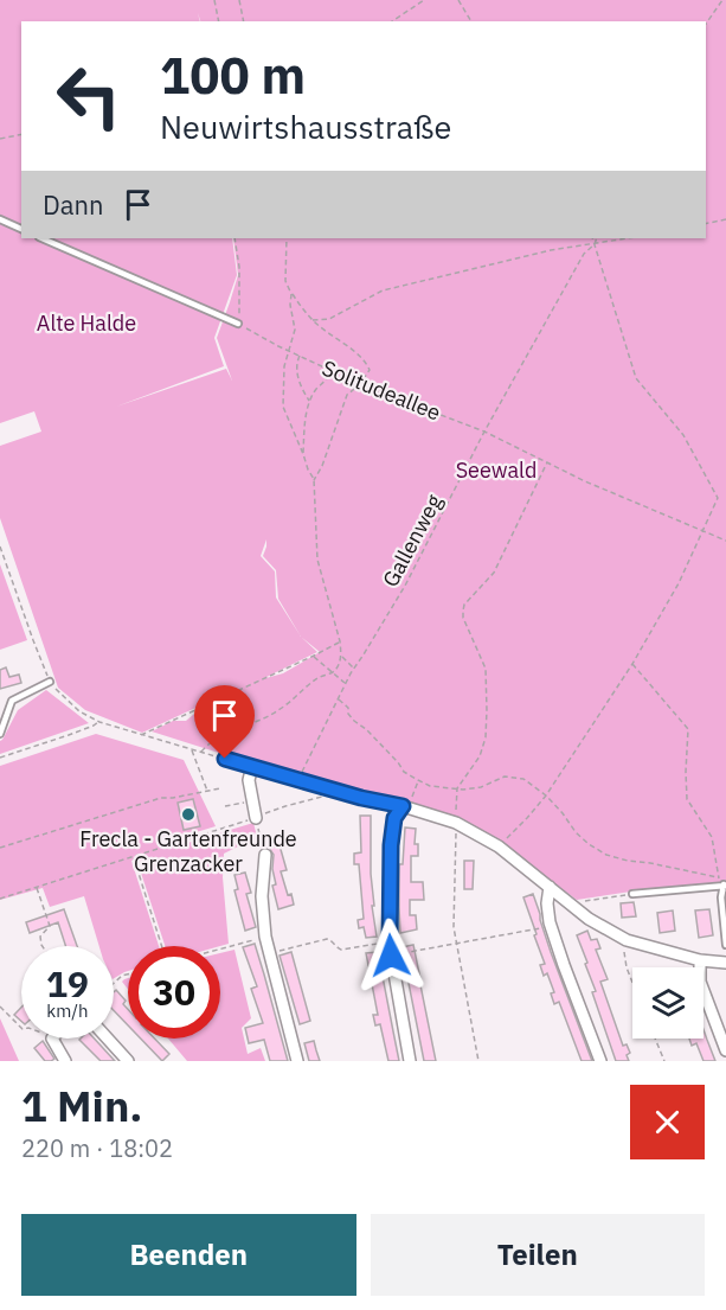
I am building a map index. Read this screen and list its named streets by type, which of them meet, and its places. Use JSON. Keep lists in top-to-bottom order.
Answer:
{
  "streets": {
    "path": ["Solitudeallee", "Gallenweg"]
  },
  "crossings": [
    ["Solitudeallee", "Gallenweg"]
  ],
  "parks": ["Alte Halde", "Seewald"],
  "places": ["Frecla - Gartenfreunde Grenzacker"],
  "page": {
    "turn": ["100 m", "Neuwirtshausstraße"],
    "then": "Dann",
    "speed": "19 km/h",
    "limit": "30",
    "heading": ["1 Min.", "220 m · 18:02"],
    "buttons": ["Beenden", "Teilen"]
  }
}
